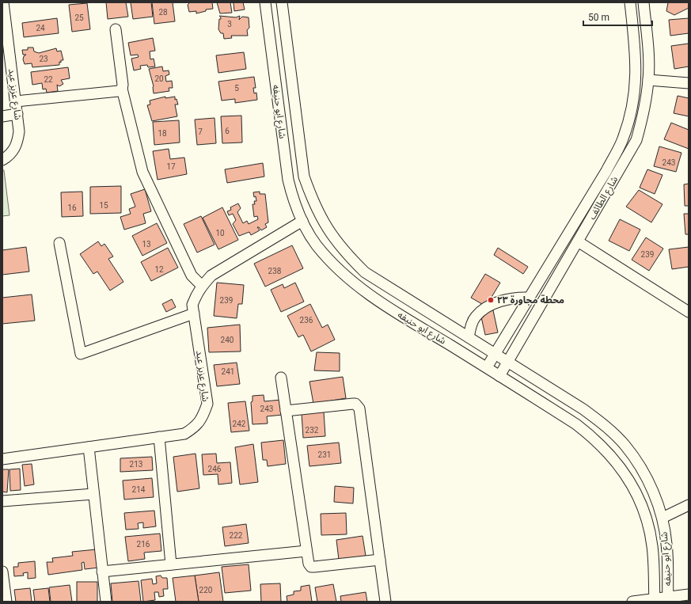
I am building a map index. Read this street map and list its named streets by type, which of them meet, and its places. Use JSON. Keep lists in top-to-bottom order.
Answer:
{
  "streets": {
    "street": ["شارع عزيز عيد", "شارع ابو حنيفه", "شارع الطائف"]
  },
  "crossings": [
    ["شارع عزيز عيد", "شارع ابو حنيفه"],
    ["شارع ابو حنيفه", "شارع الطائف"]
  ],
  "places": ["محطة مجاورة ٢٣"],
  "house_numbers": [
    "28",
    "25",
    "3",
    "24",
    "23",
    "20",
    "22",
    "5",
    "6",
    "7",
    "18",
    "243",
    "17",
    "15",
    "16",
    "10",
    "13",
    "239",
    "12",
    "238",
    "239",
    "236",
    "240",
    "241",
    "243",
    "242",
    "232",
    "231",
    "213",
    "246",
    "214",
    "222",
    "216",
    "220"
  ],
  "scale_bar": "50 m"
}
